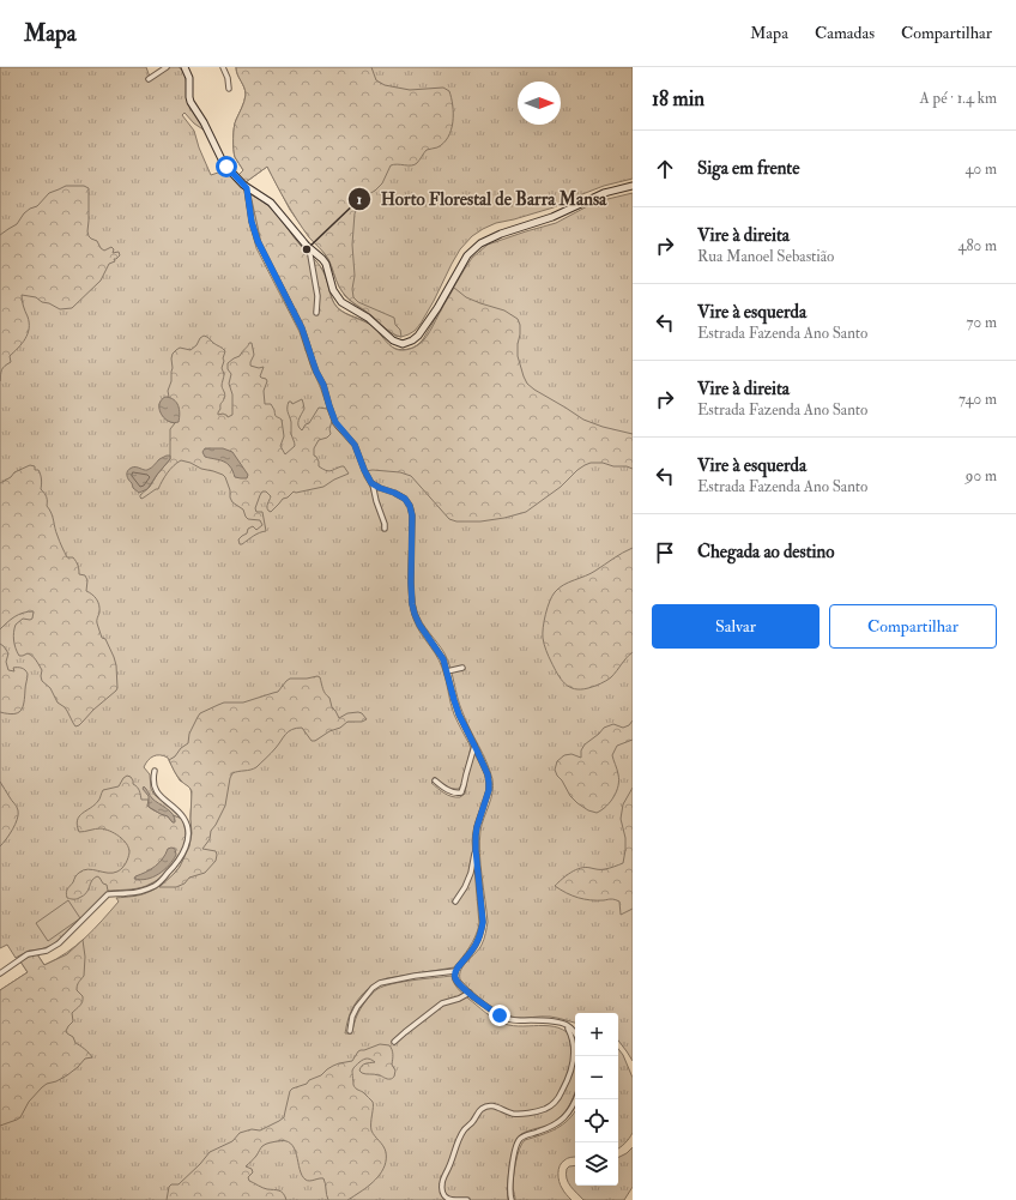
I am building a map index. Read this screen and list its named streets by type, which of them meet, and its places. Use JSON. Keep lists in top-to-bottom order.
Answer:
{
  "places": ["Horto Florestal de Barra Mansa"],
  "north": "right",
  "page": {
    "header": "Mapa",
    "nav": ["Mapa", "Camadas", "Compartilhar"],
    "heading": ["18 min", "A pé · 1.4 km"],
    "list": [
      ["Siga em frente", "40 m"],
      ["Vire à direita", "Rua Manoel Sebastião", "480 m"],
      ["Vire à esquerda", "Estrada Fazenda Ano Santo", "70 m"],
      ["Vire à direita", "Estrada Fazenda Ano Santo", "740 m"],
      ["Vire à esquerda", "Estrada Fazenda Ano Santo", "90 m"],
      "Chegada ao destino"
    ],
    "buttons": ["Salvar", "Compartilhar"],
    "map_buttons": ["+", "−"]
  }
}
